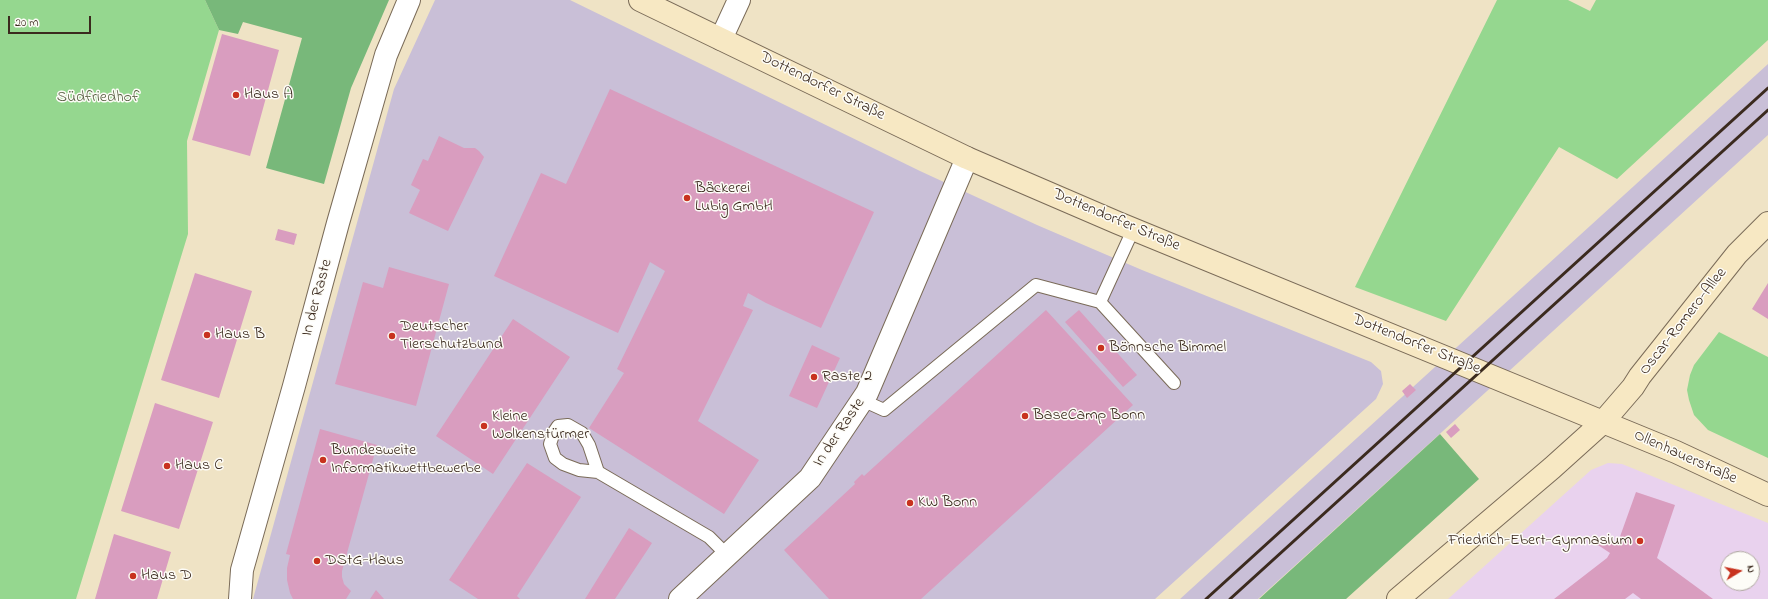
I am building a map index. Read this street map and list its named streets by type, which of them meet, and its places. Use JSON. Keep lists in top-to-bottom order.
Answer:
{
  "streets": {
    "main road": ["Dottendorfer Straße", "Oscar-Romero-Allee", "Ollenhauerstraße"],
    "street": ["In der Raste"]
  },
  "crossings": [
    ["Dottendorfer Straße", "In der Raste"],
    ["Dottendorfer Straße", "Oscar-Romero-Allee"],
    ["Dottendorfer Straße", "Ollenhauerstraße"],
    ["Oscar-Romero-Allee", "Ollenhauerstraße"]
  ],
  "parks": ["Südfriedhof"],
  "places": [
    "Haus A",
    "Bäckerei Lubig GmbH",
    "Haus B",
    "Deutscher Tierschutzbund",
    "Bönnsche Bimmel",
    "Raste 2",
    "BaseCamp Bonn",
    "Kleine Wolkenstürmer",
    "Bundesweite Informatikwettbewerbe",
    "Haus C",
    "KW Bonn",
    "Friedrich-Ebert-Gymnasium",
    "DStG-Haus",
    "Haus D"
  ],
  "scale_bar": "20 m",
  "north": "right"
}
